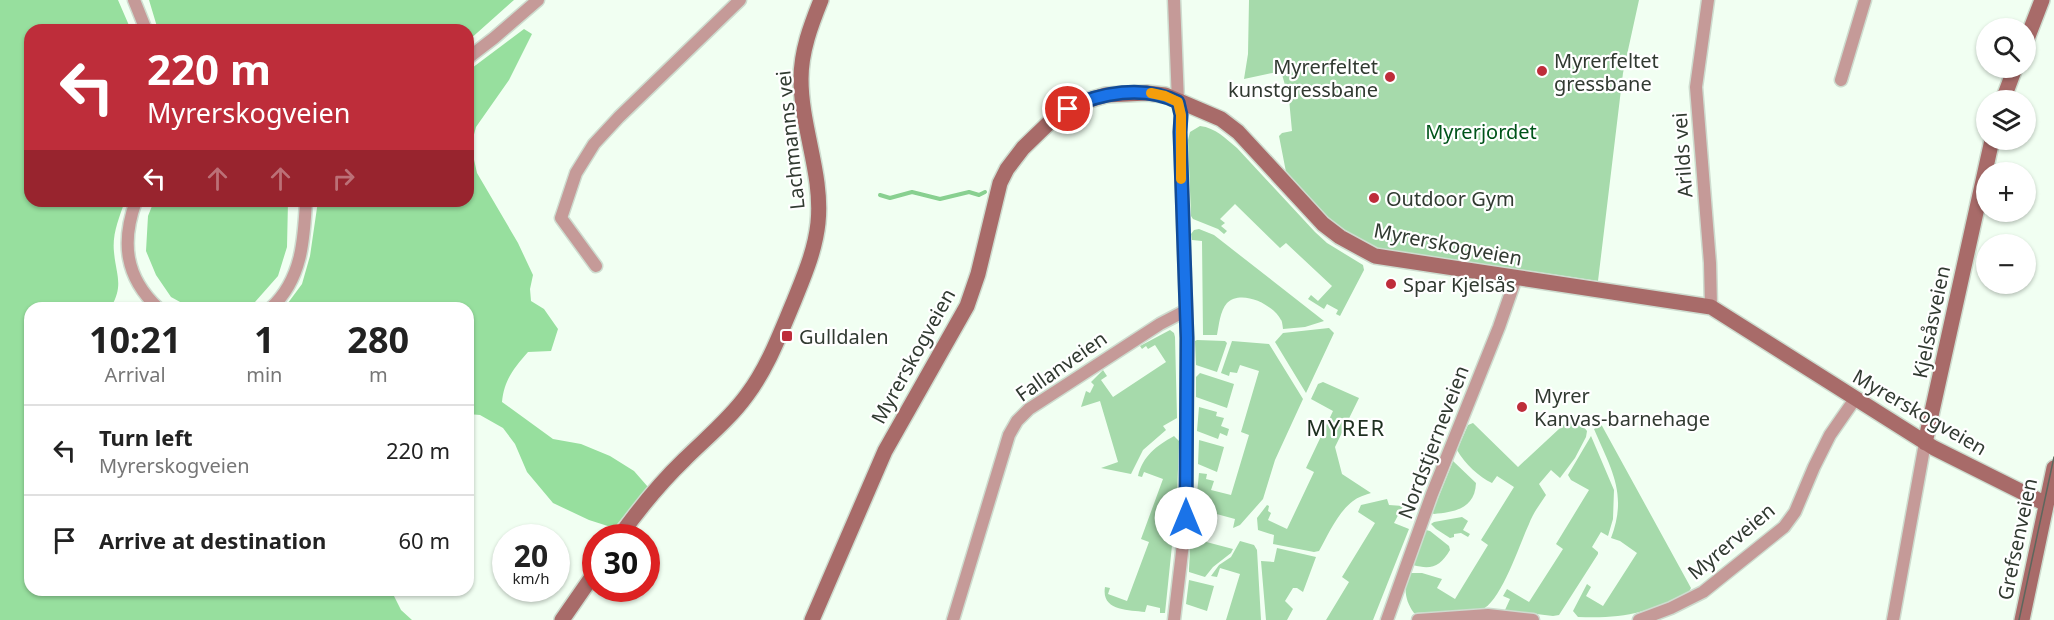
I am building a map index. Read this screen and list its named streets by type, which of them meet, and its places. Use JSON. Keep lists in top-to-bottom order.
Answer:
{
  "streets": {
    "street": [
      "Lachmanns vei",
      "Arilds vei",
      "Myrerskogveien",
      "Kjelsåsveien",
      "Fallanveien",
      "Nordstjerneveien",
      "Grefsenveien",
      "Myrerveien"
    ]
  },
  "crossings": [
    ["Arilds vei", "Myrerskogveien"],
    ["Myrerskogveien", "Kjelsåsveien"],
    ["Myrerskogveien", "Nordstjerneveien"],
    ["Myrerskogveien", "Grefsenveien"],
    ["Myrerskogveien", "Myrerveien"]
  ],
  "districts": ["MYRER"],
  "parks": ["Myrerjordet"],
  "places": {
    "other": [
      "Myrerfeltet gressbane",
      "Myrerfeltet kunstgressbane",
      "Outdoor Gym",
      "Spar Kjelsås",
      "Myrer Kanvas-barnehage"
    ],
    "transit": ["Gulldalen"]
  },
  "page": {
    "map_buttons": ["+", "−"],
    "turn": ["220 m", "Myrerskogveien"],
    "eta": [
      "10:21",
      "Arrival",
      "1",
      "min",
      "280",
      "m"
    ],
    "list": [
      {
        "name": "Turn left",
        "note": "Myrerskogveien",
        "value": "220 m"
      },
      {
        "name": "Arrive at destination",
        "value": "60 m"
      }
    ],
    "speed": "20 km/h",
    "limit": "30"
  }
}
